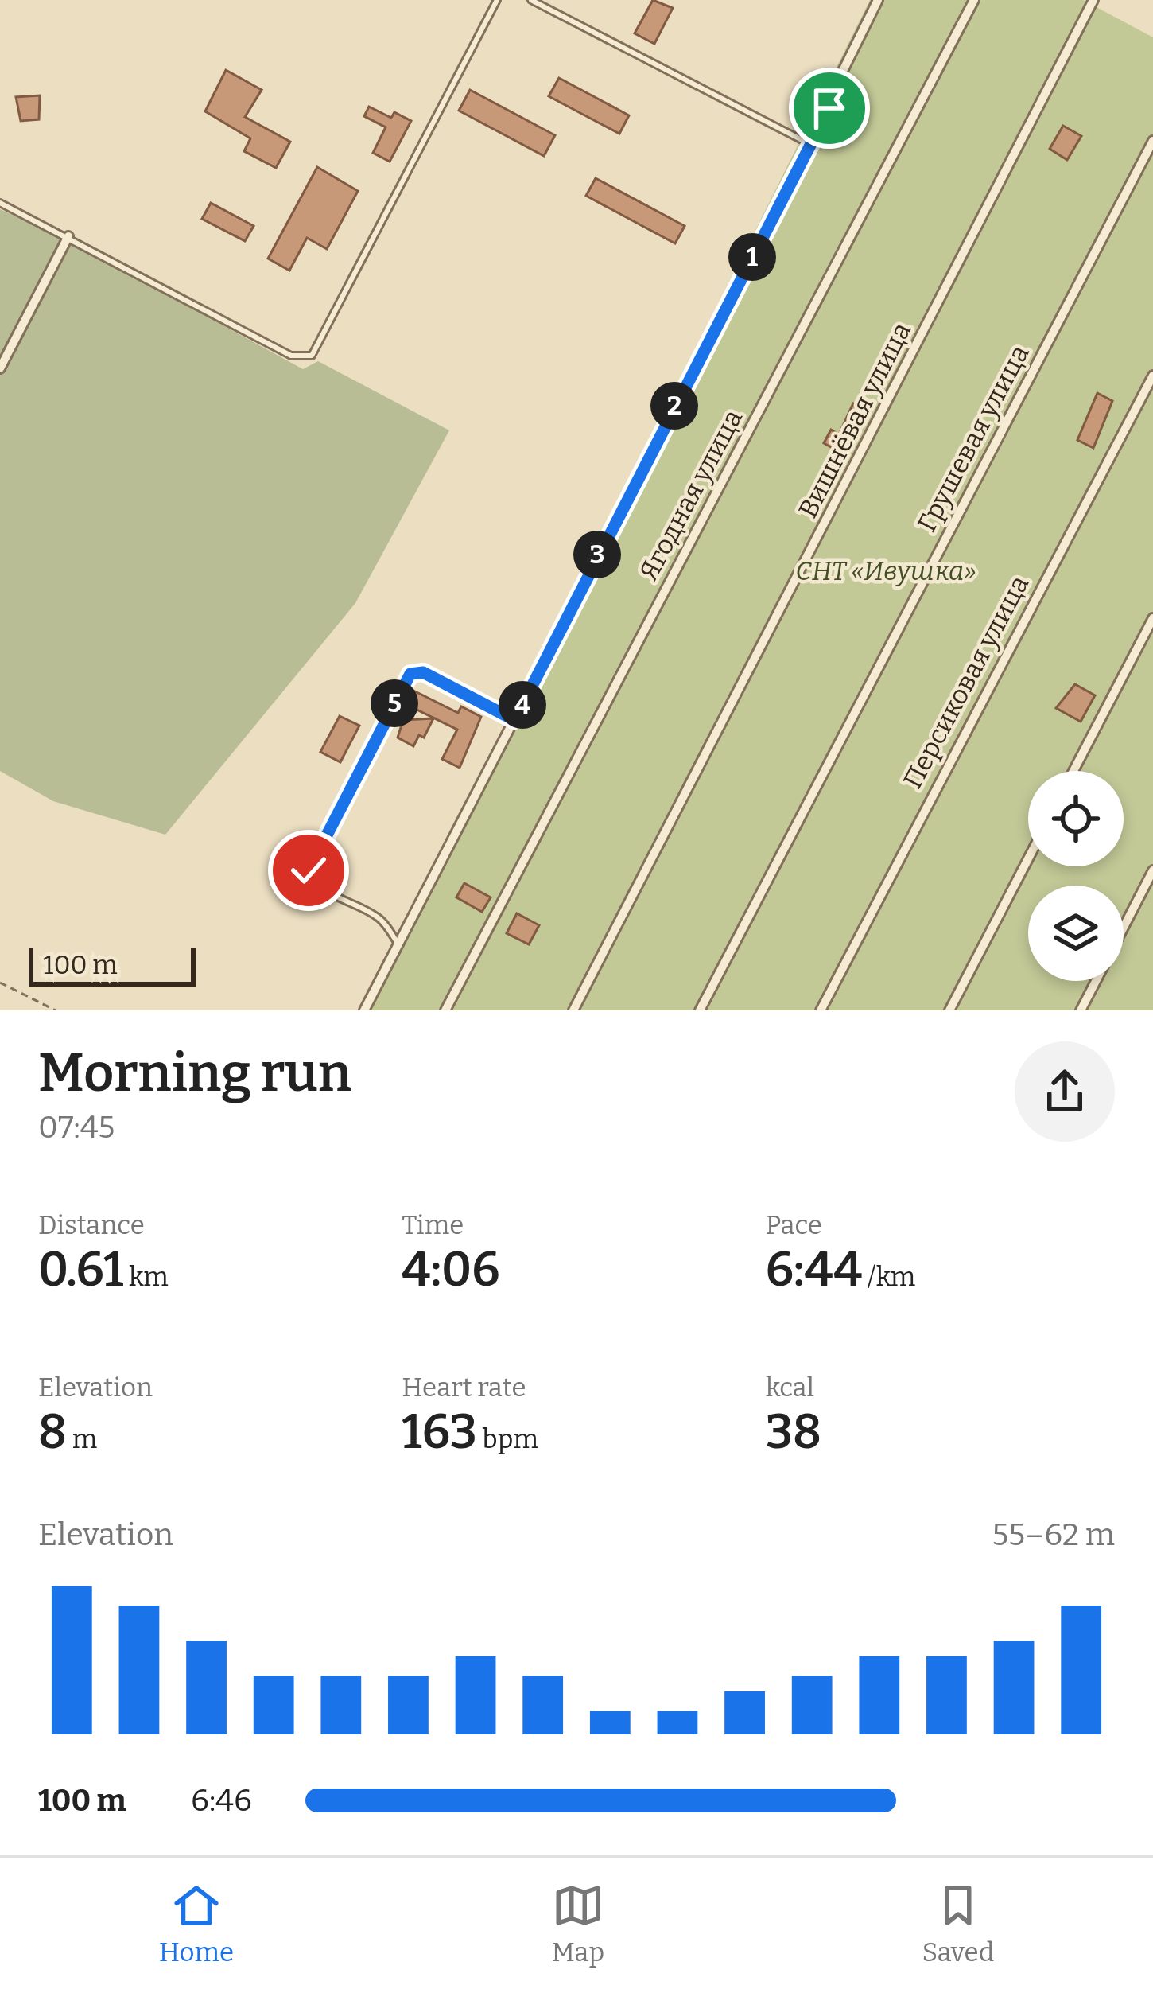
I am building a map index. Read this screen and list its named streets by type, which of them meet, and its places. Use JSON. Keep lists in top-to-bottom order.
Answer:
{
  "streets": {
    "street": [
      "Вишнёвая улица",
      "Грушевая улица",
      "Ягодная улица",
      "Персиковая улица"
    ]
  },
  "parks": ["СНТ «Ивушка»"],
  "scale_bar": "100 m",
  "page": {
    "pins": [
      "1",
      "2",
      "3",
      "5",
      "4"
    ],
    "scale": "100 m",
    "heading": ["Morning run", "07:45"],
    "stats": [
      ["Distance", "0.61 km"],
      ["Time", "4:06"],
      ["Pace", "6:44 /km"],
      ["Elevation", "8 m"],
      ["Heart rate", "163 bpm"],
      ["kcal", "38"]
    ],
    "chart": ["Elevation", "55–62 m"],
    "list": [
      {
        "name": "100 m",
        "note": "6:46"
      }
    ],
    "tabs": ["Home", "Map", "Saved"]
  }
}
